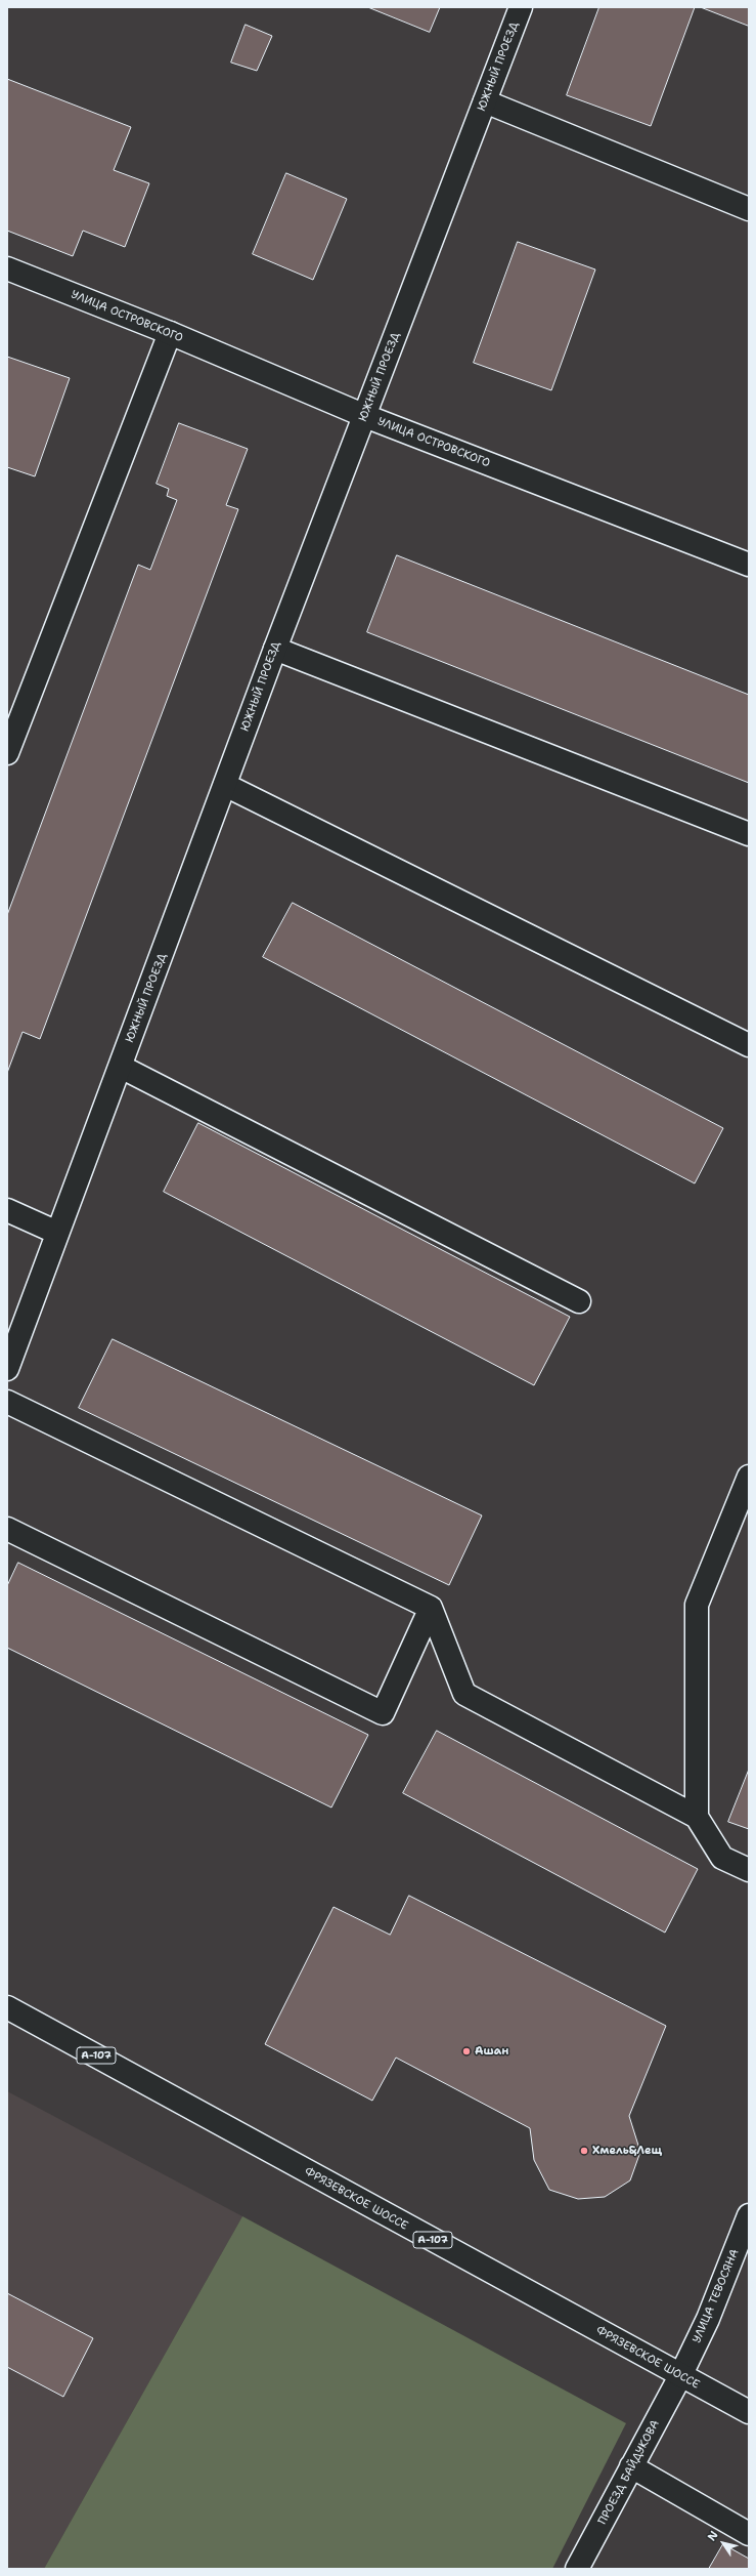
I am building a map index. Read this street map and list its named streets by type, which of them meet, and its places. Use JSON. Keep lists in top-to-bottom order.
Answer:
{
  "streets": {
    "main road": [
      "ЮЖНЫЙ ПРОЕЗД",
      "УЛИЦА ОСТРОВСКОГО",
      "А-107",
      "ФРЯЗЕВСКОЕ ШОССЕ",
      "УЛИЦА ТЕВОСЯНА",
      "ПРОЕЗД БАЙДУКОВА"
    ]
  },
  "crossings": [
    ["ЮЖНЫЙ ПРОЕЗД", "УЛИЦА ОСТРОВСКОГО"],
    ["ФРЯЗЕВСКОЕ ШОССЕ", "УЛИЦА ТЕВОСЯНА"],
    ["ФРЯЗЕВСКОЕ ШОССЕ", "ПРОЕЗД БАЙДУКОВА"],
    ["УЛИЦА ТЕВОСЯНА", "ПРОЕЗД БАЙДУКОВА"]
  ],
  "places": ["Ашан", "Хмель&Лещ"],
  "north": "top left"
}
